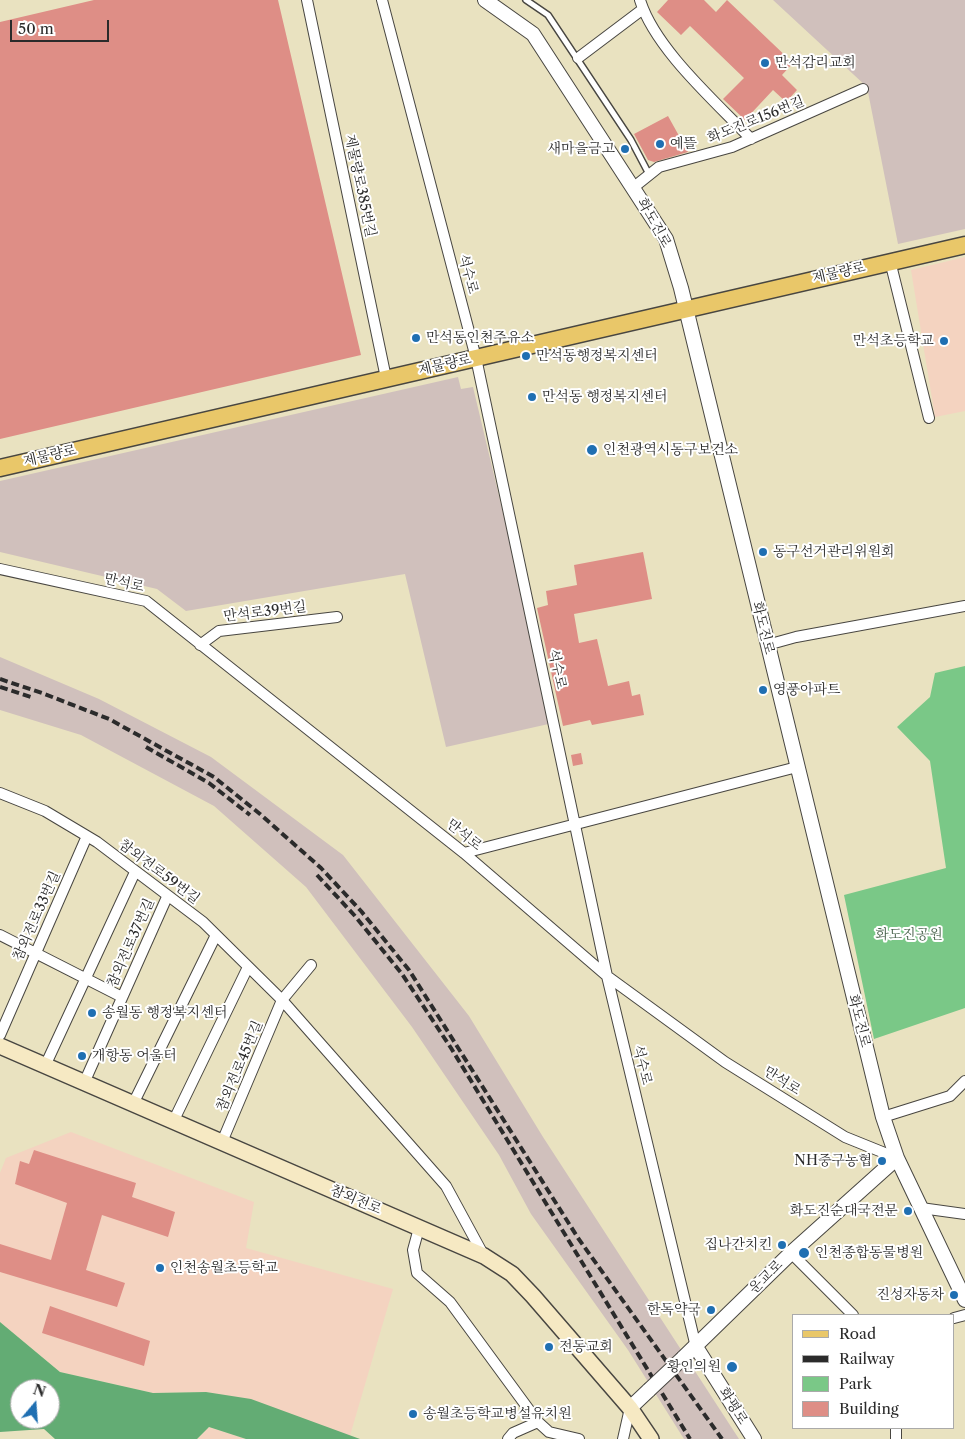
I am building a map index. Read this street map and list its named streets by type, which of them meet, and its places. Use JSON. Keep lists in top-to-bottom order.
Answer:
{
  "streets": {
    "main road": ["제물량로", "참외전로"],
    "street": [
      "화도진로156번길",
      "제물량로385번길",
      "화도진로",
      "석수로",
      "만석로",
      "만석로39번길",
      "참외전로59번길",
      "참외전로33번길",
      "참외전로37번길",
      "참외전로45번길",
      "운교로",
      "화평로"
    ]
  },
  "crossings": [
    ["화도진로156번길", "화도진로"],
    ["제물량로385번길", "제물량로"],
    ["화도진로", "제물량로"],
    ["화도진로", "만석로"],
    ["화도진로", "운교로"],
    ["제물량로", "석수로"],
    ["석수로", "만석로"],
    ["석수로", "운교로"],
    ["석수로", "화평로"],
    ["만석로", "만석로39번길"],
    ["만석로", "운교로"],
    ["참외전로59번길", "참외전로33번길"],
    ["참외전로59번길", "참외전로37번길"],
    ["참외전로59번길", "참외전로45번길"],
    ["참외전로59번길", "참외전로"],
    ["참외전로37번길", "참외전로"],
    ["참외전로45번길", "참외전로"],
    ["참외전로", "운교로"],
    ["운교로", "화평로"]
  ],
  "parks": ["화도진공원"],
  "places": [
    "만석감리교회",
    "예뜰",
    "새마을금고",
    "만석동인천주유소",
    "만석초등학교",
    "만석동행정복지센터",
    "만석동 행정복지센터",
    "인천광역시동구보건소",
    "동구선거관리위원회",
    "영풍아파트",
    "송월동 행정복지센터",
    "개항동 어울터",
    "NH중구농협",
    "화도진순대국전문",
    "집나간치킨",
    "인천종합동물병원",
    "인천송월초등학교",
    "진성자동차",
    "한독약국",
    "전동교회",
    "황인의원",
    "송월초등학교병설유치원"
  ],
  "legend": [
    "Road",
    "Railway",
    "Park",
    "Building"
  ],
  "scale_bar": "50 m",
  "north": "top"
}
